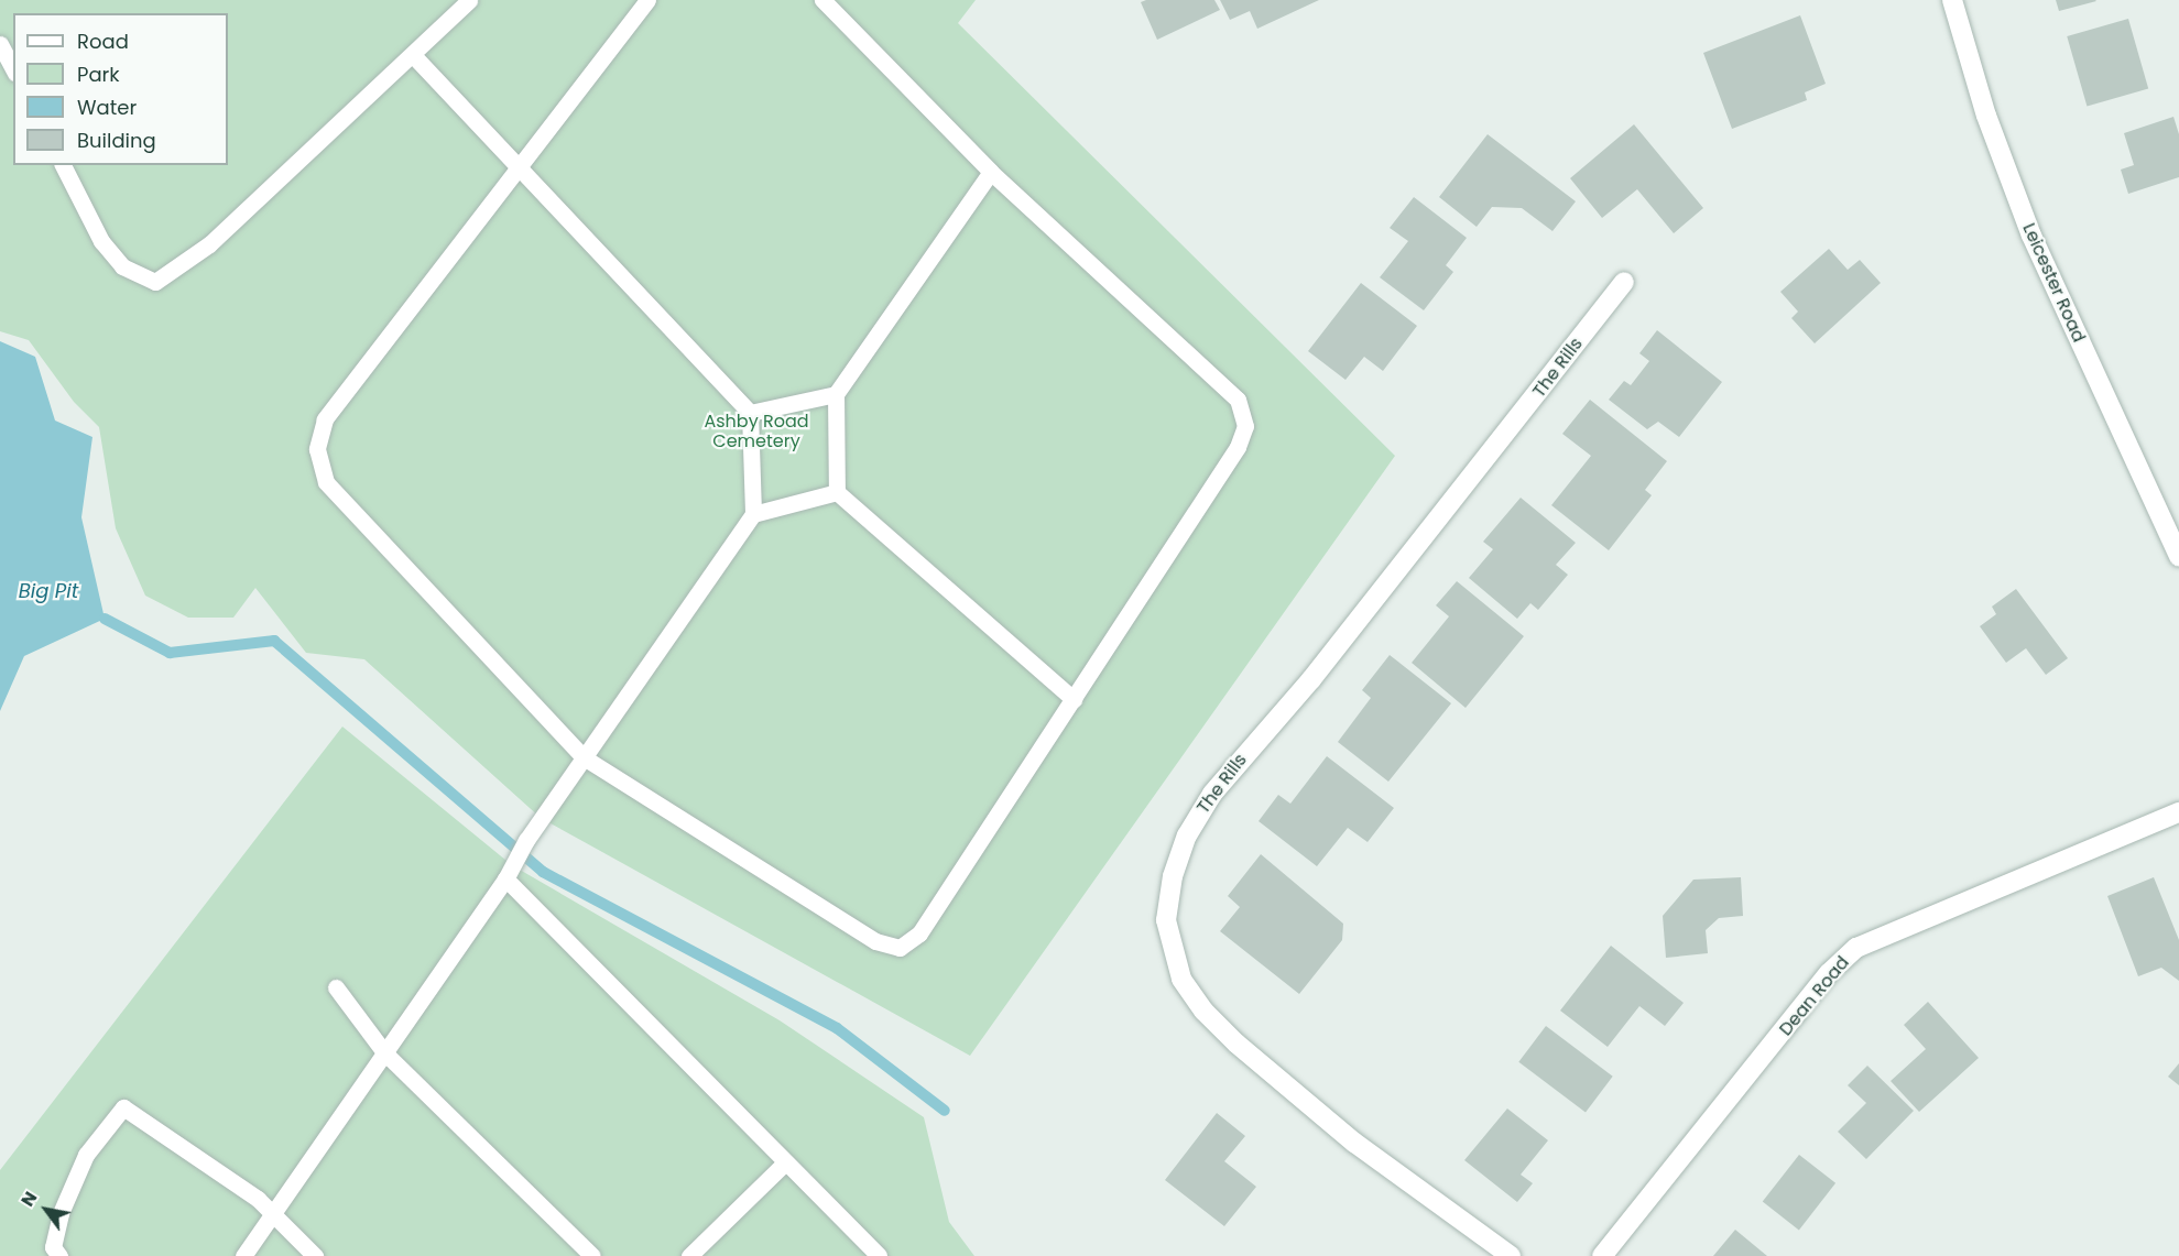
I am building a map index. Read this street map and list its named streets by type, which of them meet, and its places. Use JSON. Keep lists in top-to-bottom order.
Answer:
{
  "streets": {
    "street": ["Leicester Road", "The Rills", "Dean Road"]
  },
  "water": ["Big Pit"],
  "parks": ["Ashby Road Cemetery"],
  "legend": [
    "Road",
    "Park",
    "Water",
    "Building"
  ],
  "north": "top left"
}
